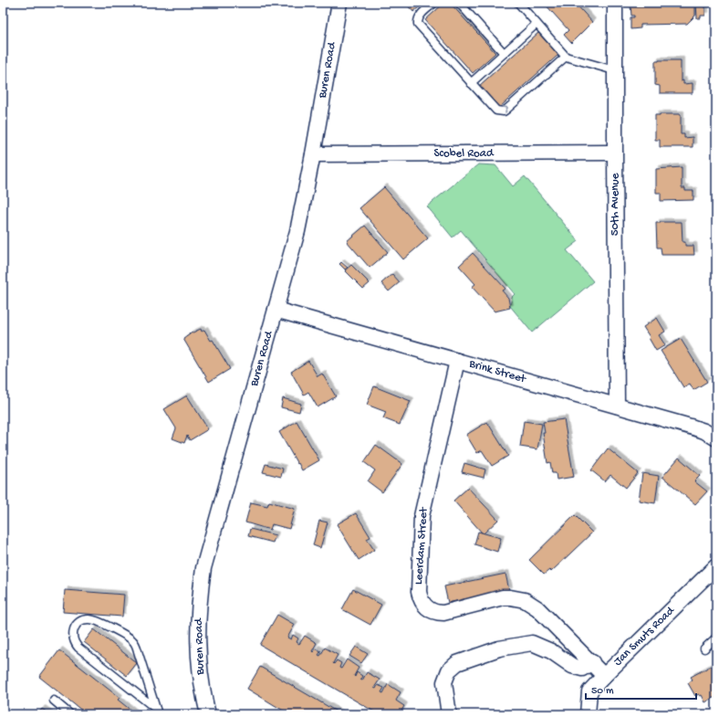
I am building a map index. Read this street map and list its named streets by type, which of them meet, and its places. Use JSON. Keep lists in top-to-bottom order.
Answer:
{
  "streets": {
    "street": [
      "Buren Road",
      "Scobel Road",
      "50th Avenue",
      "Brink Street",
      "Leerdam Street",
      "Jan Smuts Road"
    ]
  },
  "crossings": [
    ["Buren Road", "Scobel Road"],
    ["Buren Road", "Brink Street"],
    ["Scobel Road", "50th Avenue"],
    ["50th Avenue", "Brink Street"],
    ["Brink Street", "Leerdam Street"],
    ["Leerdam Street", "Jan Smuts Road"]
  ],
  "scale_bar": "50 m"
}
